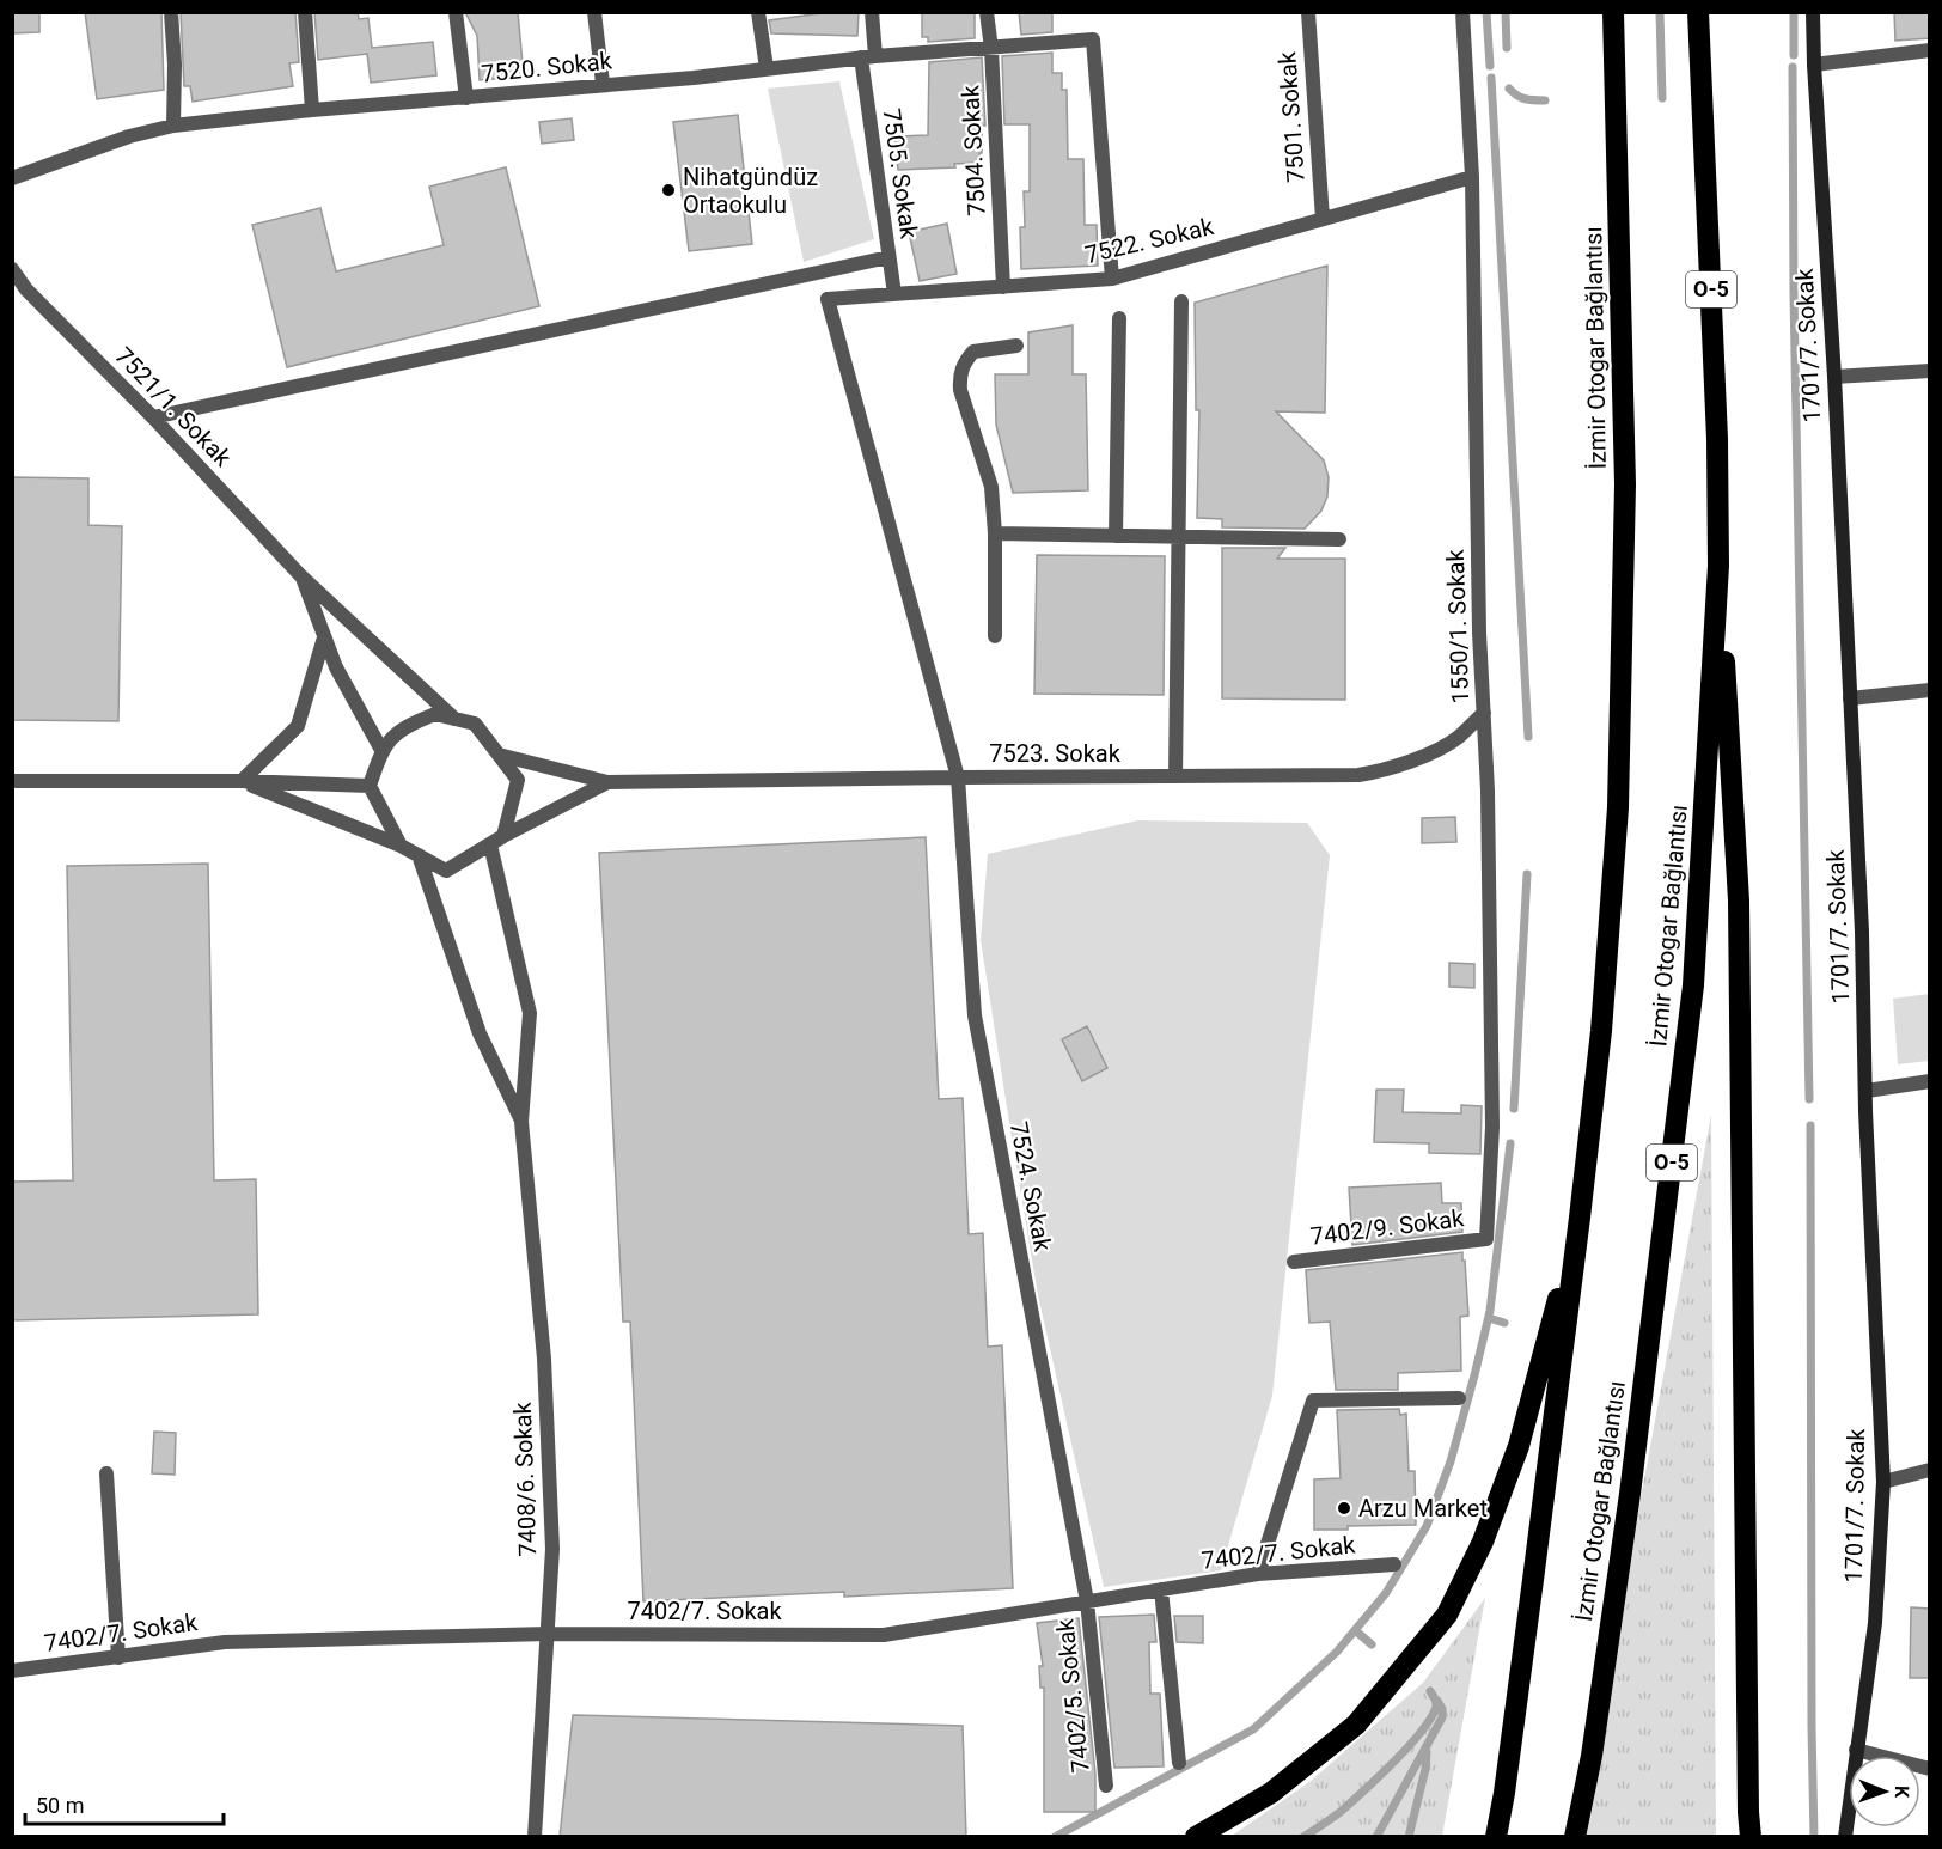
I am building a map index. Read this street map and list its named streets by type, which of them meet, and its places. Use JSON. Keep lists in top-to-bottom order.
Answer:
{
  "streets": {
    "highway": ["O-5", "İzmir Otogar Bağlantısı"],
    "street": [
      "7520. Sokak",
      "7501. Sokak",
      "7504. Sokak",
      "7505. Sokak",
      "7522. Sokak",
      "1701/7. Sokak",
      "7521/1. Sokak",
      "1550/1. Sokak",
      "7523. Sokak",
      "7524. Sokak",
      "7402/9. Sokak",
      "7408/6. Sokak",
      "7402/7. Sokak",
      "7402/5. Sokak"
    ]
  },
  "crossings": [
    ["7520. Sokak", "7504. Sokak"],
    ["7520. Sokak", "7505. Sokak"],
    ["7520. Sokak", "7522. Sokak"],
    ["7501. Sokak", "7522. Sokak"],
    ["7504. Sokak", "7522. Sokak"],
    ["7505. Sokak", "7522. Sokak"],
    ["7522. Sokak", "1550/1. Sokak"],
    ["7522. Sokak", "7524. Sokak"],
    ["1550/1. Sokak", "7523. Sokak"],
    ["1550/1. Sokak", "7402/9. Sokak"],
    ["7523. Sokak", "7524. Sokak"],
    ["7524. Sokak", "7402/7. Sokak"],
    ["7524. Sokak", "7402/5. Sokak"],
    ["7408/6. Sokak", "7402/7. Sokak"],
    ["7402/7. Sokak", "7402/5. Sokak"]
  ],
  "places": ["Nihatgündüz Ortaokulu", "Arzu Market"],
  "scale_bar": "50 m",
  "north": "right"
}
